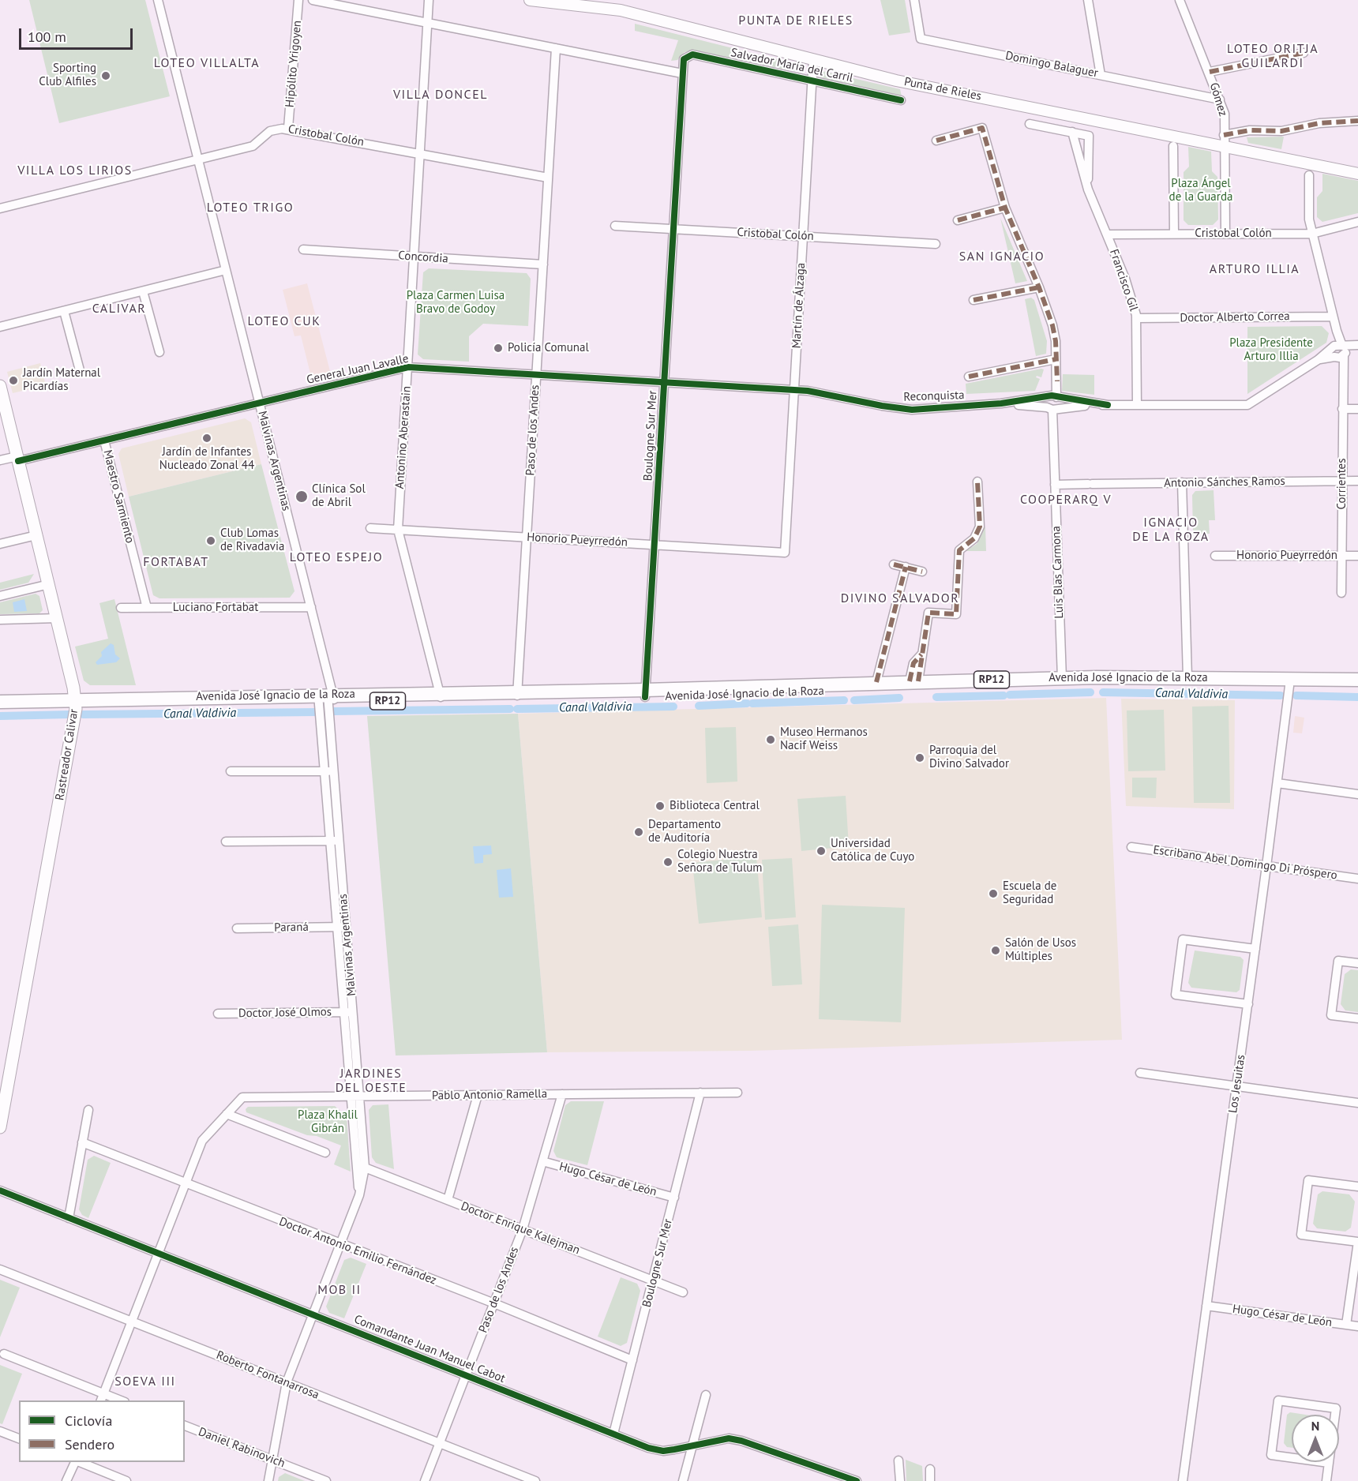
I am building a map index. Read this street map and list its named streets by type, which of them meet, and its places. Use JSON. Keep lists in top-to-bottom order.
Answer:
{
  "streets": {
    "main road": ["Avenida José Ignacio de la Roza", "RP12", "Rastreador Calivar"],
    "street": [
      "Hipólito Yrigoyen",
      "Domingo Balaguer",
      "Salvador María del Carril",
      "Punta de Rieles",
      "Gómez",
      "Cristobal Colón",
      "Concordia",
      "Francisco Gil",
      "Martín de Álzaga",
      "Doctor Alberto Correa",
      "General Juan Lavalle",
      "Reconquista",
      "Paso de los Andes",
      "Boulogne Sur Mer",
      "Antonino Aberastain",
      "Malvinas Argentinas",
      "Antonio Sánches Ramos",
      "Corrientes",
      "Maestro Sarmiento",
      "Honorio Pueyrredón",
      "Luis Blas Carmona",
      "Luciano Fortabat",
      "Escribano Abel Domingo Di Próspero",
      "Paraná",
      "Doctor José Olmos",
      "Los Jesuitas",
      "Pablo Antonio Ramella",
      "Hugo César de León",
      "Doctor Enrique Kalejman",
      "Doctor Antonio Emilio Fernández",
      "Comandante Juan Manuel Cabot",
      "Roberto Fontanarrosa",
      "Daniel Rabinovich"
    ]
  },
  "crossings": [
    ["Hipólito Yrigoyen", "Cristobal Colón"],
    ["Domingo Balaguer", "Gómez"],
    ["Salvador María del Carril", "Martín de Álzaga"],
    ["Salvador María del Carril", "Boulogne Sur Mer"],
    ["Punta de Rieles", "Gómez"],
    ["Punta de Rieles", "Martín de Álzaga"],
    ["Gómez", "Cristobal Colón"],
    ["Cristobal Colón", "Francisco Gil"],
    ["Cristobal Colón", "Martín de Álzaga"],
    ["Cristobal Colón", "Paso de los Andes"],
    ["Cristobal Colón", "Boulogne Sur Mer"],
    ["Cristobal Colón", "Antonino Aberastain"],
    ["Cristobal Colón", "Malvinas Argentinas"],
    ["Cristobal Colón", "Corrientes"],
    ["Concordia", "Paso de los Andes"],
    ["Concordia", "Antonino Aberastain"],
    ["Francisco Gil", "Doctor Alberto Correa"],
    ["Francisco Gil", "Reconquista"],
    ["Martín de Álzaga", "General Juan Lavalle"],
    ["Martín de Álzaga", "Reconquista"],
    ["Martín de Álzaga", "Honorio Pueyrredón"],
    ["Doctor Alberto Correa", "Corrientes"],
    ["General Juan Lavalle", "Reconquista"],
    ["General Juan Lavalle", "Paso de los Andes"],
    ["General Juan Lavalle", "Boulogne Sur Mer"],
    ["General Juan Lavalle", "Antonino Aberastain"],
    ["General Juan Lavalle", "Malvinas Argentinas"],
    ["General Juan Lavalle", "Maestro Sarmiento"],
    ["General Juan Lavalle", "Rastreador Calivar"],
    ["Reconquista", "Corrientes"],
    ["Reconquista", "Luis Blas Carmona"],
    ["Paso de los Andes", "Honorio Pueyrredón"],
    ["Paso de los Andes", "Avenida José Ignacio de la Roza"],
    ["Paso de los Andes", "Pablo Antonio Ramella"],
    ["Paso de los Andes", "Hugo César de León"],
    ["Paso de los Andes", "Doctor Enrique Kalejman"],
    ["Paso de los Andes", "Doctor Antonio Emilio Fernández"],
    ["Paso de los Andes", "Comandante Juan Manuel Cabot"],
    ["Paso de los Andes", "Roberto Fontanarrosa"],
    ["Boulogne Sur Mer", "Honorio Pueyrredón"],
    ["Boulogne Sur Mer", "Avenida José Ignacio de la Roza"],
    ["Boulogne Sur Mer", "Pablo Antonio Ramella"],
    ["Boulogne Sur Mer", "Hugo César de León"],
    ["Boulogne Sur Mer", "Doctor Enrique Kalejman"],
    ["Boulogne Sur Mer", "Doctor Antonio Emilio Fernández"],
    ["Boulogne Sur Mer", "Comandante Juan Manuel Cabot"],
    ["Antonino Aberastain", "Honorio Pueyrredón"],
    ["Antonino Aberastain", "Avenida José Ignacio de la Roza"],
    ["Malvinas Argentinas", "Luciano Fortabat"],
    ["Malvinas Argentinas", "Avenida José Ignacio de la Roza"],
    ["Malvinas Argentinas", "Paraná"],
    ["Malvinas Argentinas", "Doctor José Olmos"],
    ["Malvinas Argentinas", "Pablo Antonio Ramella"],
    ["Malvinas Argentinas", "Doctor Enrique Kalejman"],
    ["Malvinas Argentinas", "Doctor Antonio Emilio Fernández"],
    ["Malvinas Argentinas", "Comandante Juan Manuel Cabot"],
    ["Malvinas Argentinas", "Roberto Fontanarrosa"],
    ["Malvinas Argentinas", "Daniel Rabinovich"],
    ["Antonio Sánches Ramos", "Corrientes"],
    ["Antonio Sánches Ramos", "Luis Blas Carmona"],
    ["Corrientes", "Honorio Pueyrredón"],
    ["Maestro Sarmiento", "Luciano Fortabat"],
    ["Luis Blas Carmona", "Avenida José Ignacio de la Roza"],
    ["Avenida José Ignacio de la Roza", "Rastreador Calivar"],
    ["Avenida José Ignacio de la Roza", "Los Jesuitas"],
    ["Escribano Abel Domingo Di Próspero", "Los Jesuitas"],
    ["Los Jesuitas", "Hugo César de León"]
  ],
  "districts": [
    "PUNTA DE RIELES",
    "LOTEO ORITJA GUILARDI",
    "LOTEO VILLALTA",
    "VILLA DONCEL",
    "VILLA LOS LIRIOS",
    "LOTEO TRIGO",
    "SAN IGNACIO",
    "ARTURO ILLIA",
    "CALIVAR",
    "LOTEO CUK",
    "COOPERARQ V",
    "IGNACIO DE LA ROZA",
    "LOTEO ESPEJO",
    "FORTABAT",
    "DIVINO SALVADOR",
    "JARDINES DEL OESTE",
    "MOB II",
    "SOEVA III"
  ],
  "water": ["Canal Valdivia"],
  "parks": [
    "Plaza Ángel de la Guarda",
    "Plaza Carmen Luisa Bravo de Godoy",
    "Plaza Presidente Arturo Illia",
    "Plaza Khalil Gibrán"
  ],
  "places": [
    "Sporting Club Alfiles",
    "Policía Comunal",
    "Jardín Maternal Picardías",
    "Jardín de Infantes Nucleado Zonal 44",
    "Clínica Sol de Abril",
    "Club Lomas de Rivadavia",
    "Museo Hermanos Nacif Weiss",
    "Parroquia del Divino Salvador",
    "Biblioteca Central",
    "Departamento de Auditoría",
    "Universidad Católica de Cuyo",
    "Colegio Nuestra Señora de Tulum",
    "Escuela de Seguridad",
    "Salón de Usos Múltiples"
  ],
  "legend": ["Ciclovía", "Sendero"],
  "scale_bar": "100 m",
  "north": "top"
}
